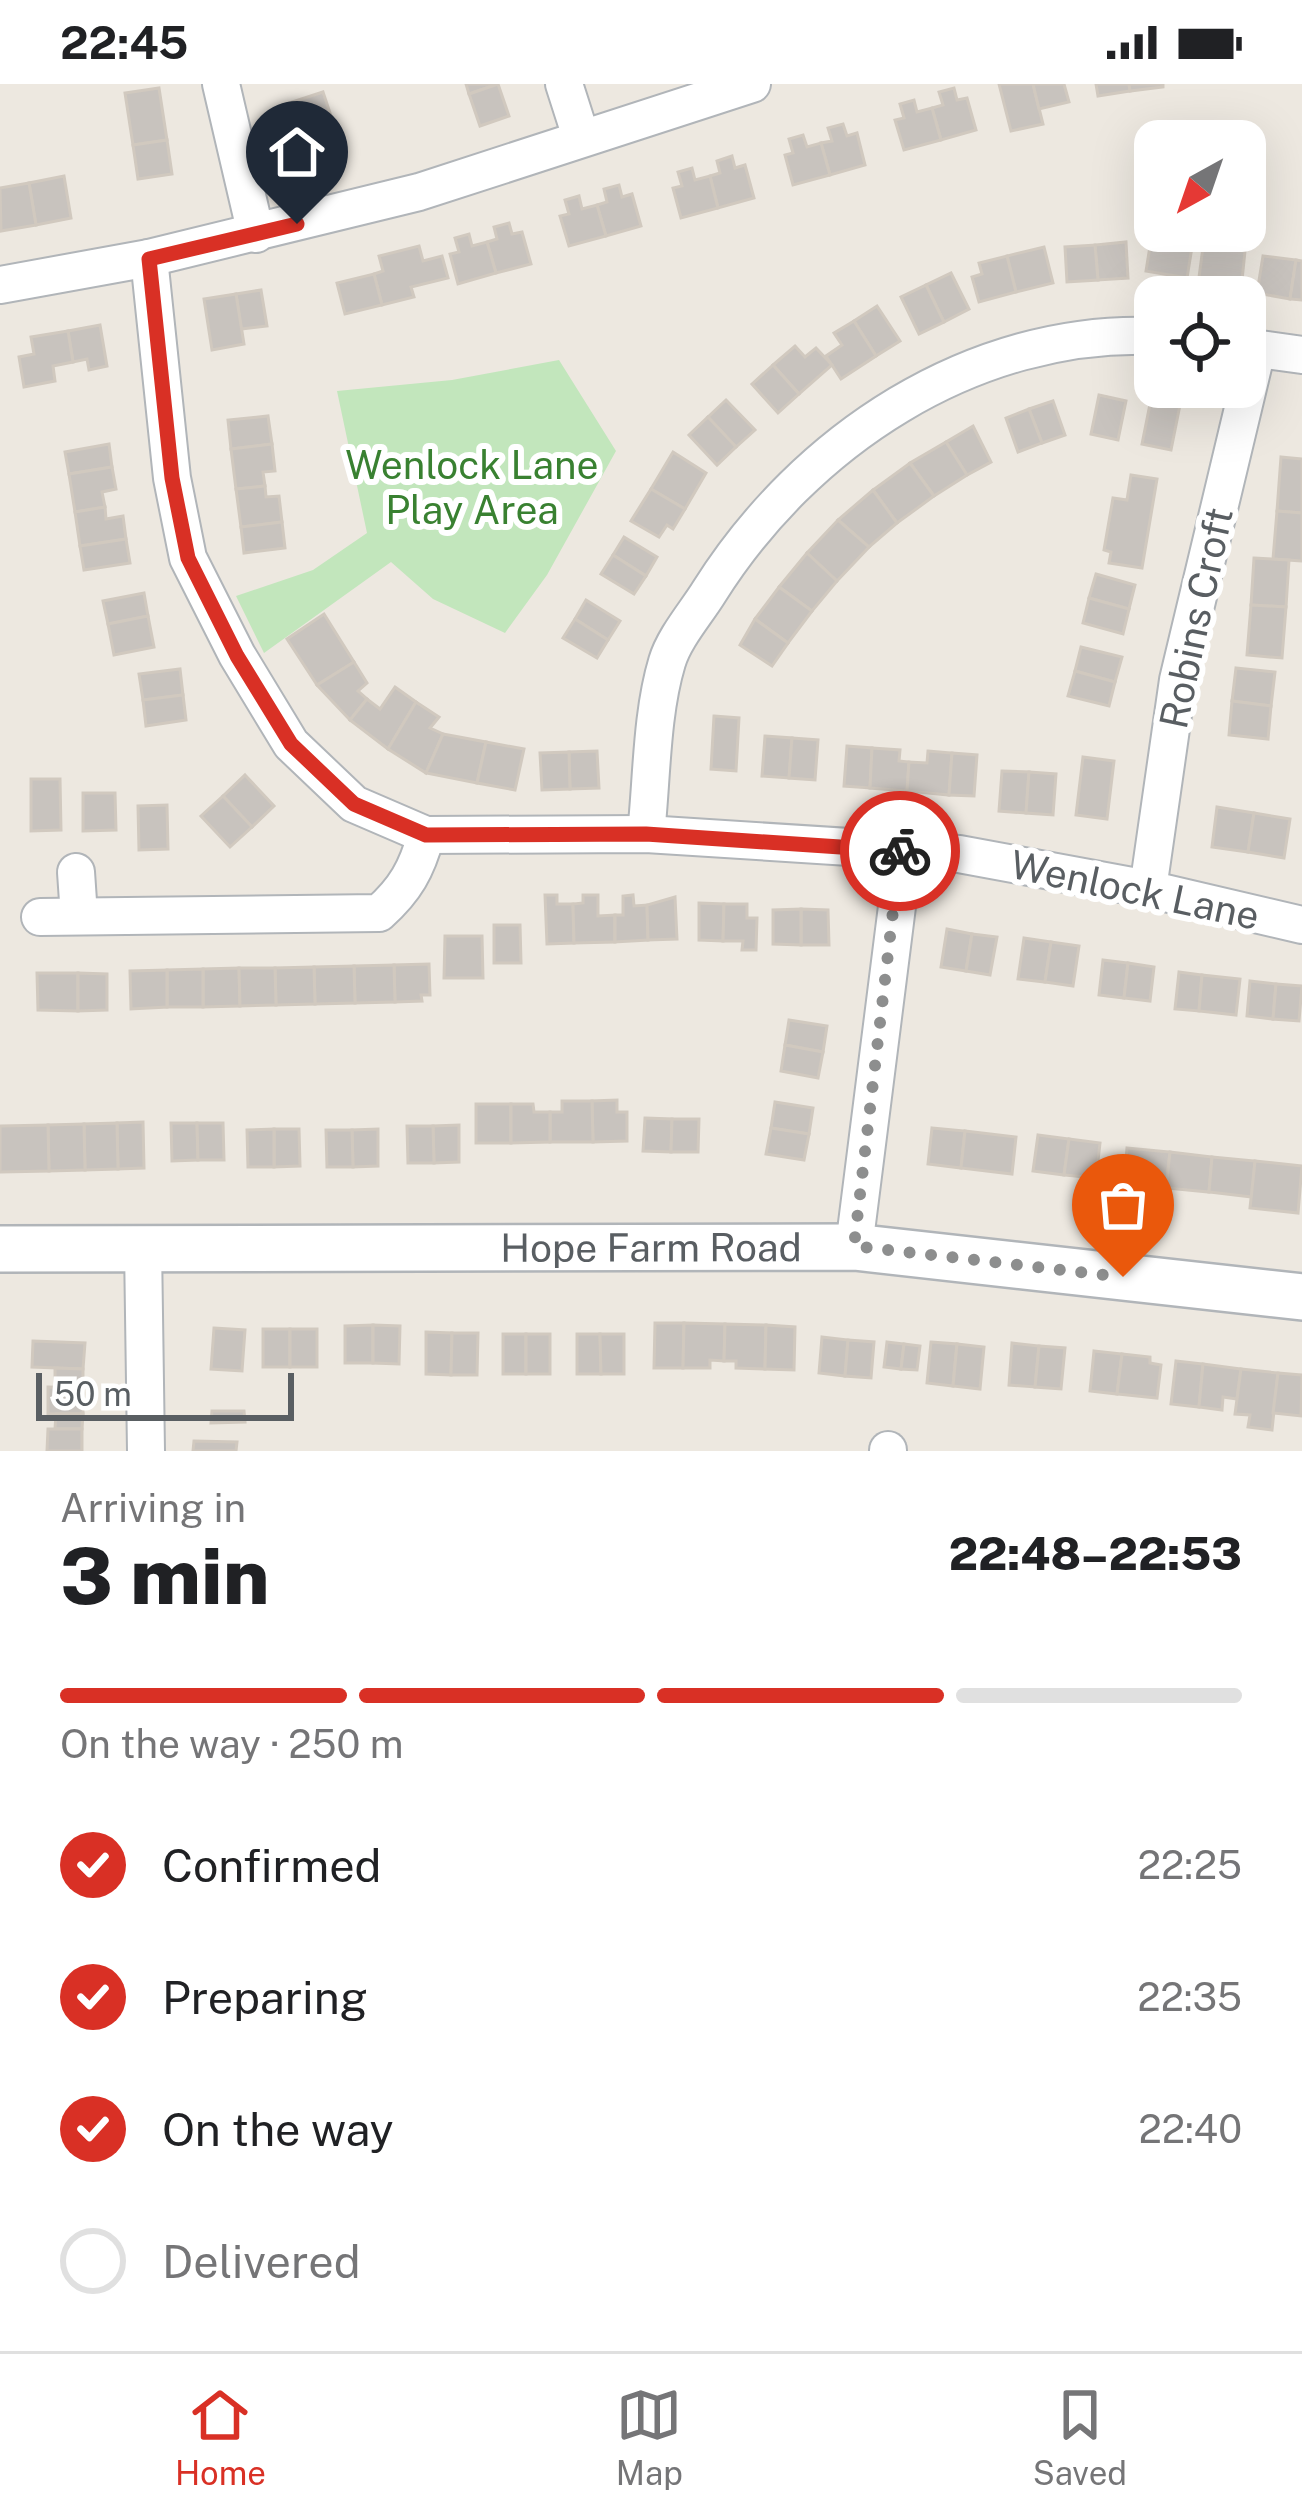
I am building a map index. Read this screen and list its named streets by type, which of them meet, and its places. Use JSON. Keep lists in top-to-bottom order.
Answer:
{
  "streets": {
    "street": ["Robins Croft", "Wenlock Lane", "Hope Farm Road"]
  },
  "crossings": [
    ["Robins Croft", "Wenlock Lane"]
  ],
  "parks": ["Wenlock Lane Play Area"],
  "scale_bar": "50 m",
  "north": "bottom left",
  "page": {
    "status": "22:45",
    "scale": "50 m",
    "heading": ["3 min", "Arriving in", "22:48–22:53"],
    "bar": "On the way · 250 m",
    "list": [
      ["Confirmed", "22:25"],
      ["Preparing", "22:35"],
      ["On the way", "22:40"],
      "Delivered"
    ],
    "tabs": ["Home", "Map", "Saved"]
  }
}
